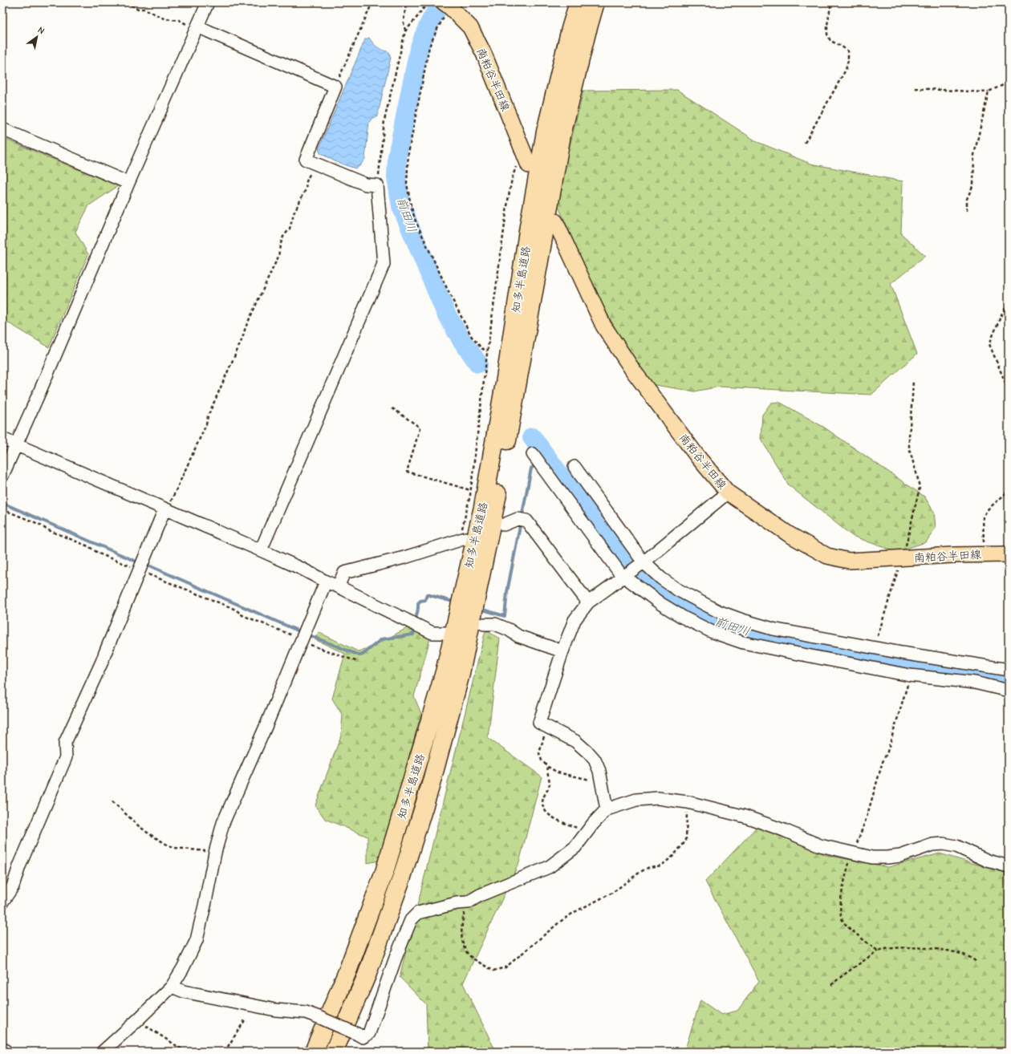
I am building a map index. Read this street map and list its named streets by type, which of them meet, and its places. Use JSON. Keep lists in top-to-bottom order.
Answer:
{
  "streets": {
    "highway": ["知多半島道路"],
    "main road": ["南粕谷半田線"]
  },
  "water": ["前田川"],
  "north": "top right"
}
